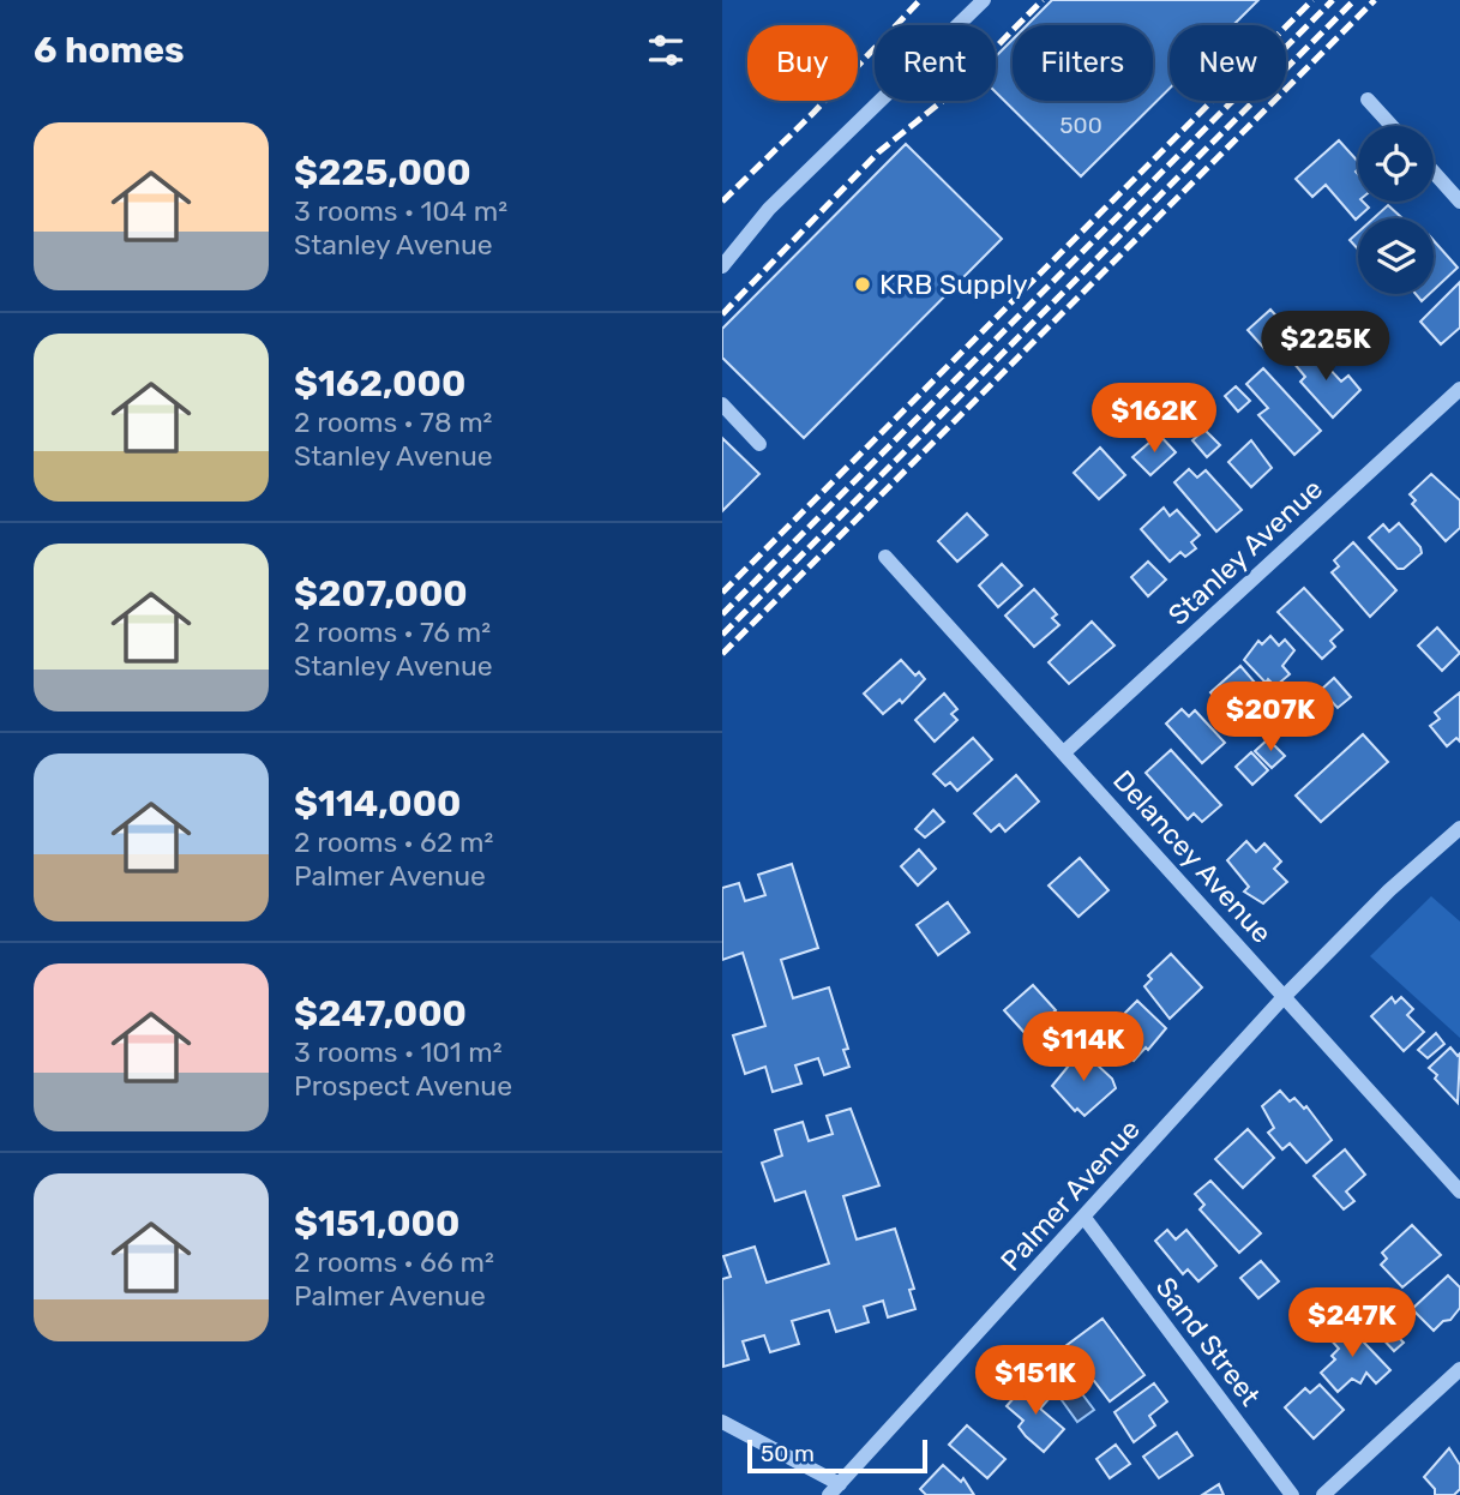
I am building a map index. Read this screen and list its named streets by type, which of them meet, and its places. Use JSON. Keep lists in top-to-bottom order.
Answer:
{
  "streets": {
    "street": [
      "Stanley Avenue",
      "Delancey Avenue",
      "Palmer Avenue",
      "Sand Street"
    ]
  },
  "crossings": [
    ["Stanley Avenue", "Delancey Avenue"],
    ["Delancey Avenue", "Palmer Avenue"],
    ["Palmer Avenue", "Sand Street"]
  ],
  "places": ["KRB Supply"],
  "house_numbers": ["500"],
  "scale_bar": "50 m",
  "page": {
    "heading": "6 homes",
    "chip": [
      "Buy",
      "Rent",
      "Filters",
      "New"
    ],
    "list": [
      {
        "name": "$225,000",
        "note": "3 rooms · 104 m² · Stanley Avenue"
      },
      {
        "name": "$162,000",
        "note": "2 rooms · 78 m² · Stanley Avenue"
      },
      {
        "name": "$207,000",
        "note": "2 rooms · 76 m² · Stanley Avenue"
      },
      {
        "name": "$114,000",
        "note": "2 rooms · 62 m² · Palmer Avenue"
      },
      {
        "name": "$247,000",
        "note": "3 rooms · 101 m² · Prospect Avenue"
      },
      {
        "name": "$151,000",
        "note": "2 rooms · 66 m² · Palmer Avenue"
      }
    ],
    "price": [
      "$225K",
      "$162K",
      "$207K",
      "$114K",
      "$247K",
      "$151K"
    ],
    "scale": "50 m"
  }
}
